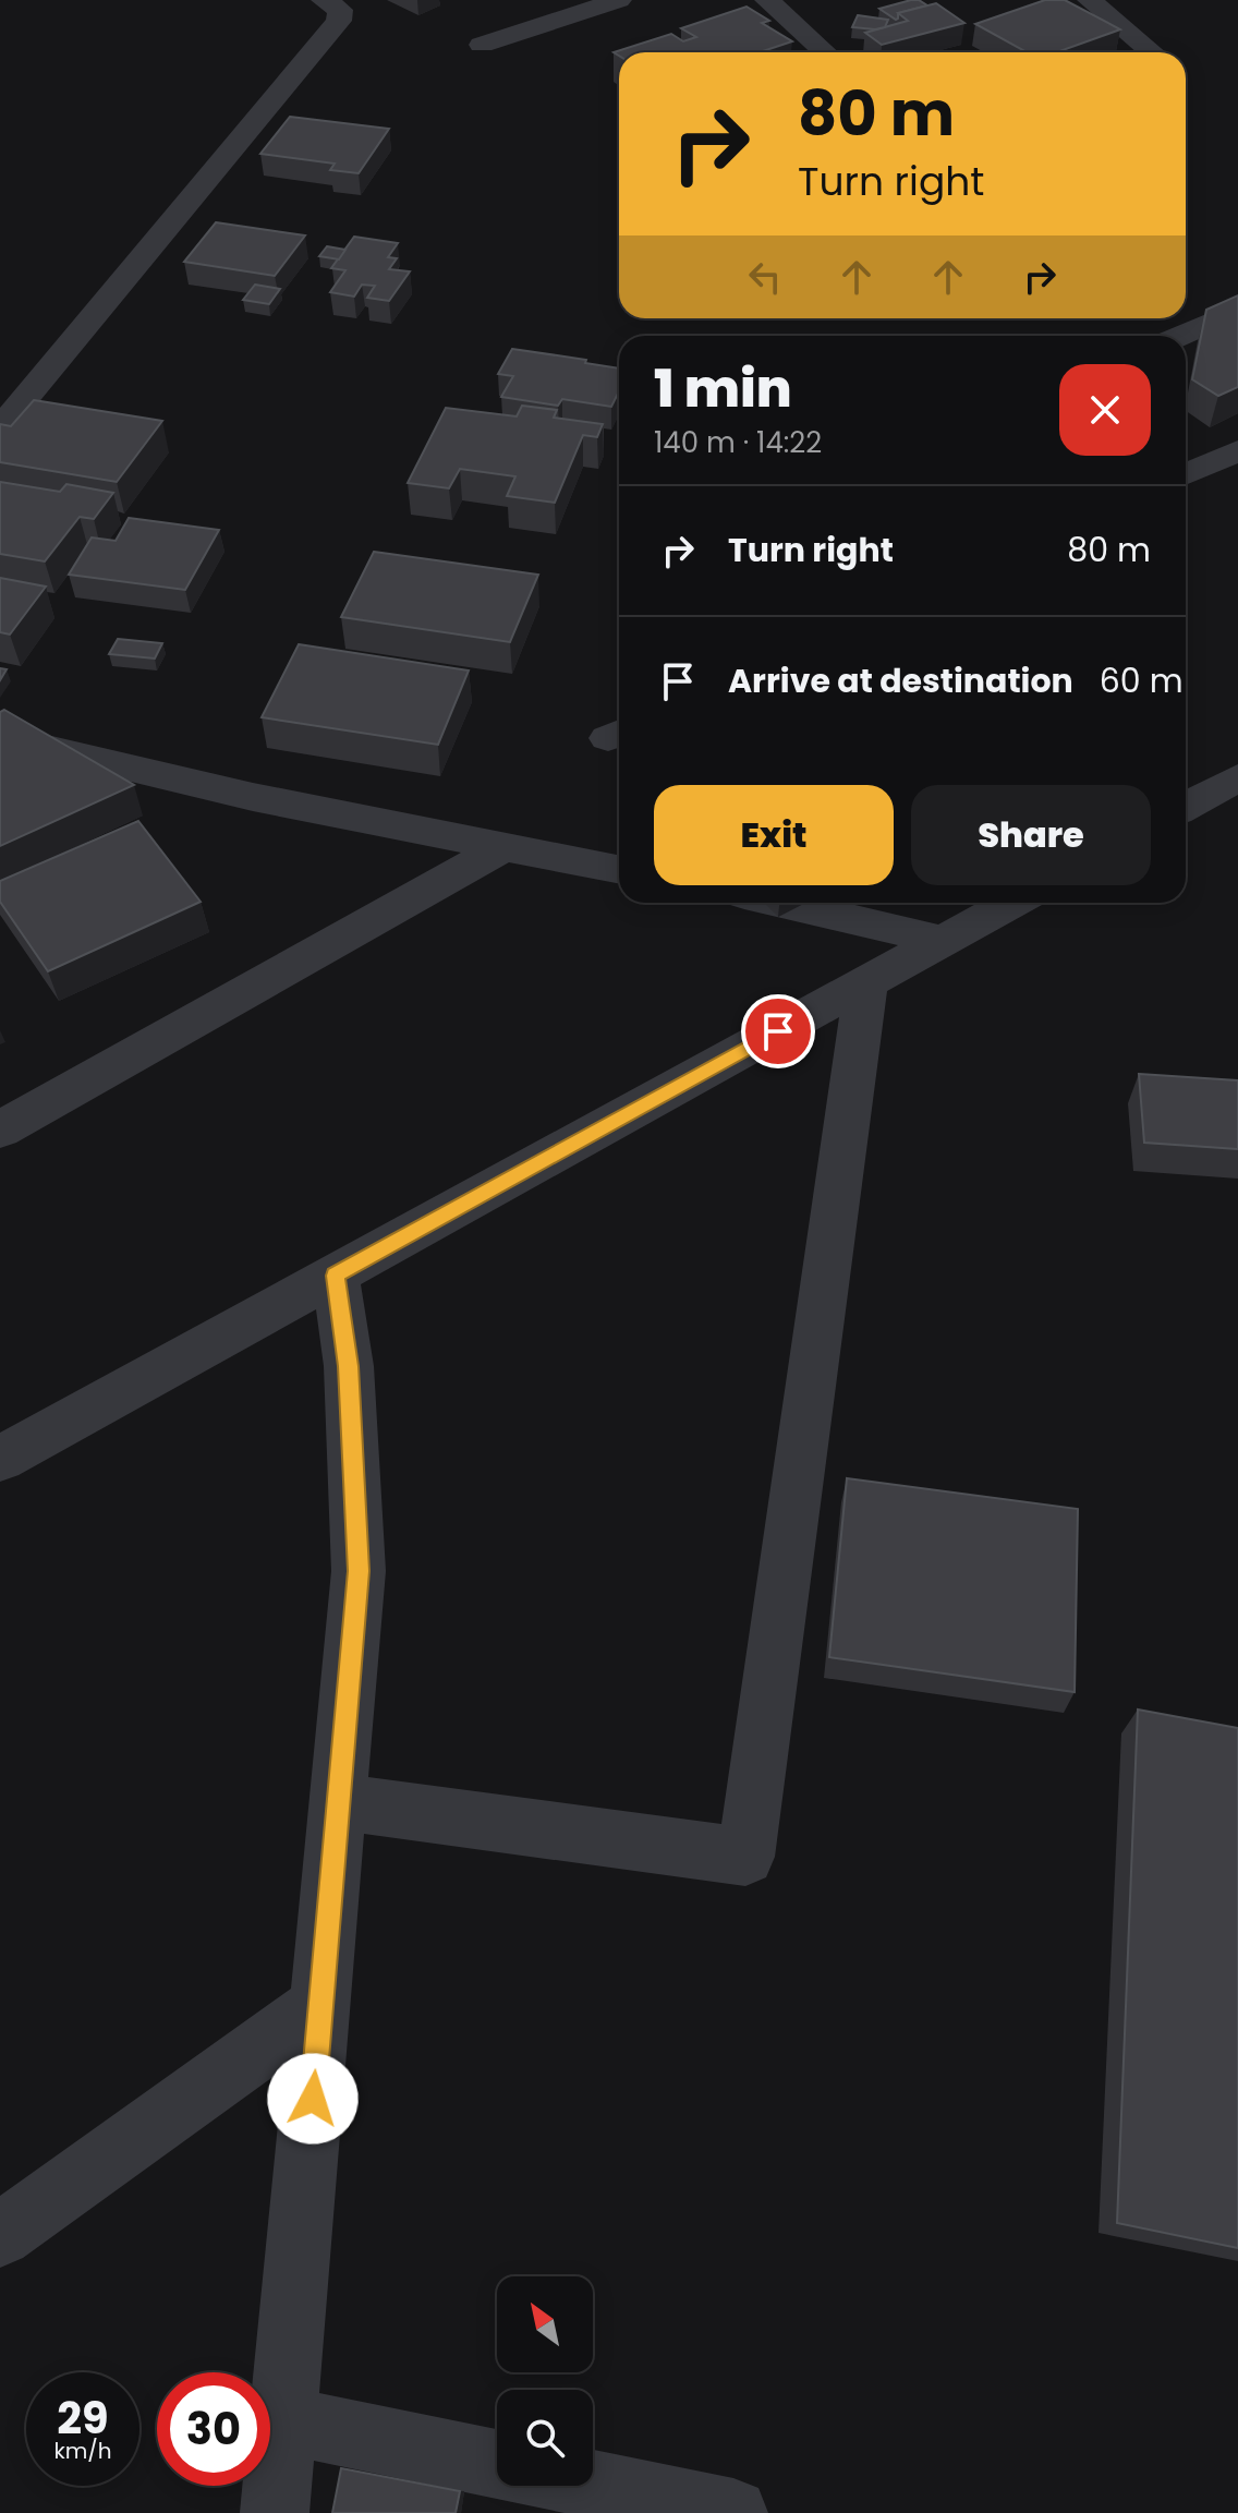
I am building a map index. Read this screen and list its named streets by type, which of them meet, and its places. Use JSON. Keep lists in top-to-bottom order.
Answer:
{
  "north": "top left",
  "page": {
    "turn": ["80 m", "Turn right"],
    "heading": ["1 min", "140 m · 14:22"],
    "list": [
      {
        "name": "Turn right",
        "value": "80 m"
      },
      {
        "name": "Arrive at destination",
        "value": "60 m"
      }
    ],
    "buttons": ["Exit", "Share"],
    "speed": "29 km/h",
    "limit": "30"
  }
}
